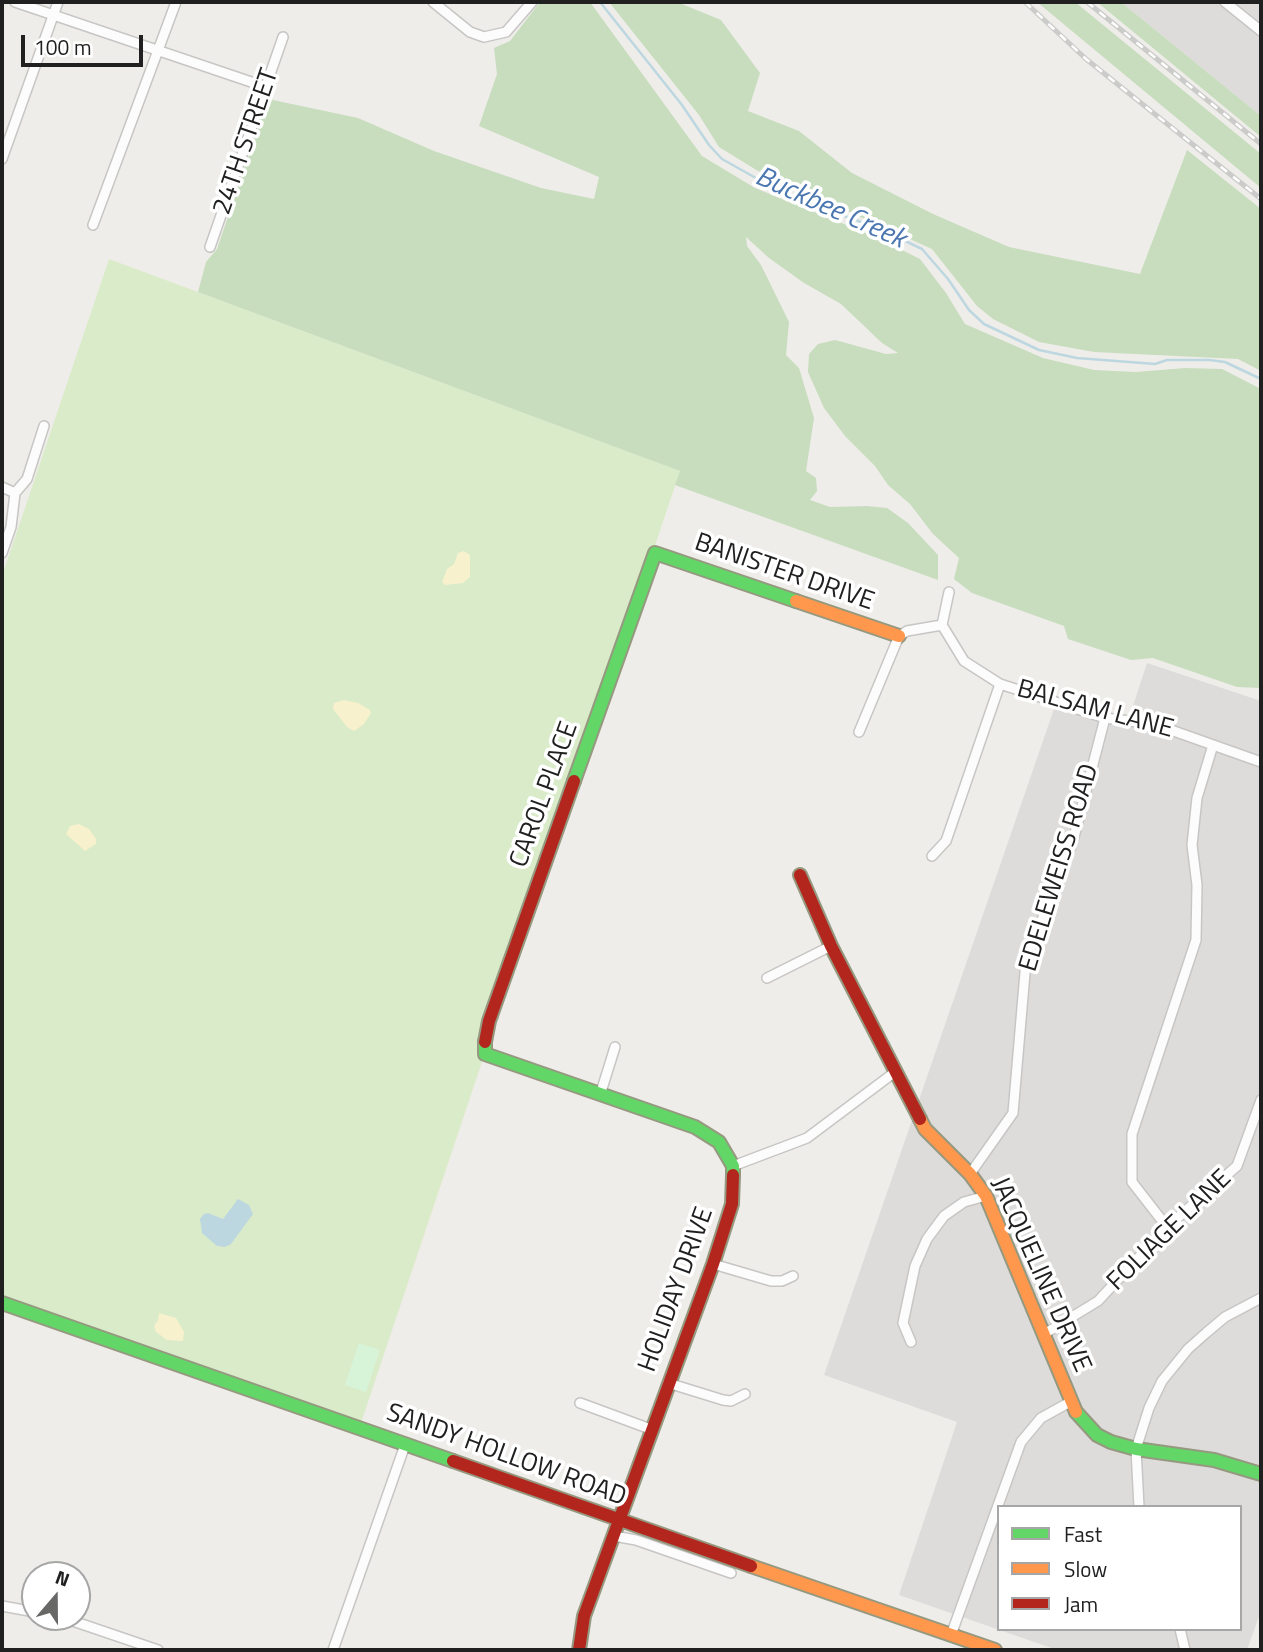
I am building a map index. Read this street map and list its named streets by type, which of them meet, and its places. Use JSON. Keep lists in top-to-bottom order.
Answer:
{
  "streets": {
    "street": [
      "24TH STREET",
      "BANISTER DRIVE",
      "BALSAM LANE",
      "CAROL PLACE",
      "EDELEWEISS ROAD",
      "FOLIAGE LANE",
      "JACQUELINE DRIVE",
      "HOLIDAY DRIVE",
      "SANDY HOLLOW ROAD"
    ]
  },
  "crossings": [
    ["BANISTER DRIVE", "CAROL PLACE"],
    ["BALSAM LANE", "EDELEWEISS ROAD"],
    ["EDELEWEISS ROAD", "JACQUELINE DRIVE"],
    ["FOLIAGE LANE", "JACQUELINE DRIVE"],
    ["HOLIDAY DRIVE", "SANDY HOLLOW ROAD"]
  ],
  "water": ["Buckbee Creek"],
  "legend": ["Fast", "Slow", "Jam"],
  "scale_bar": "100 m",
  "north": "top"
}
